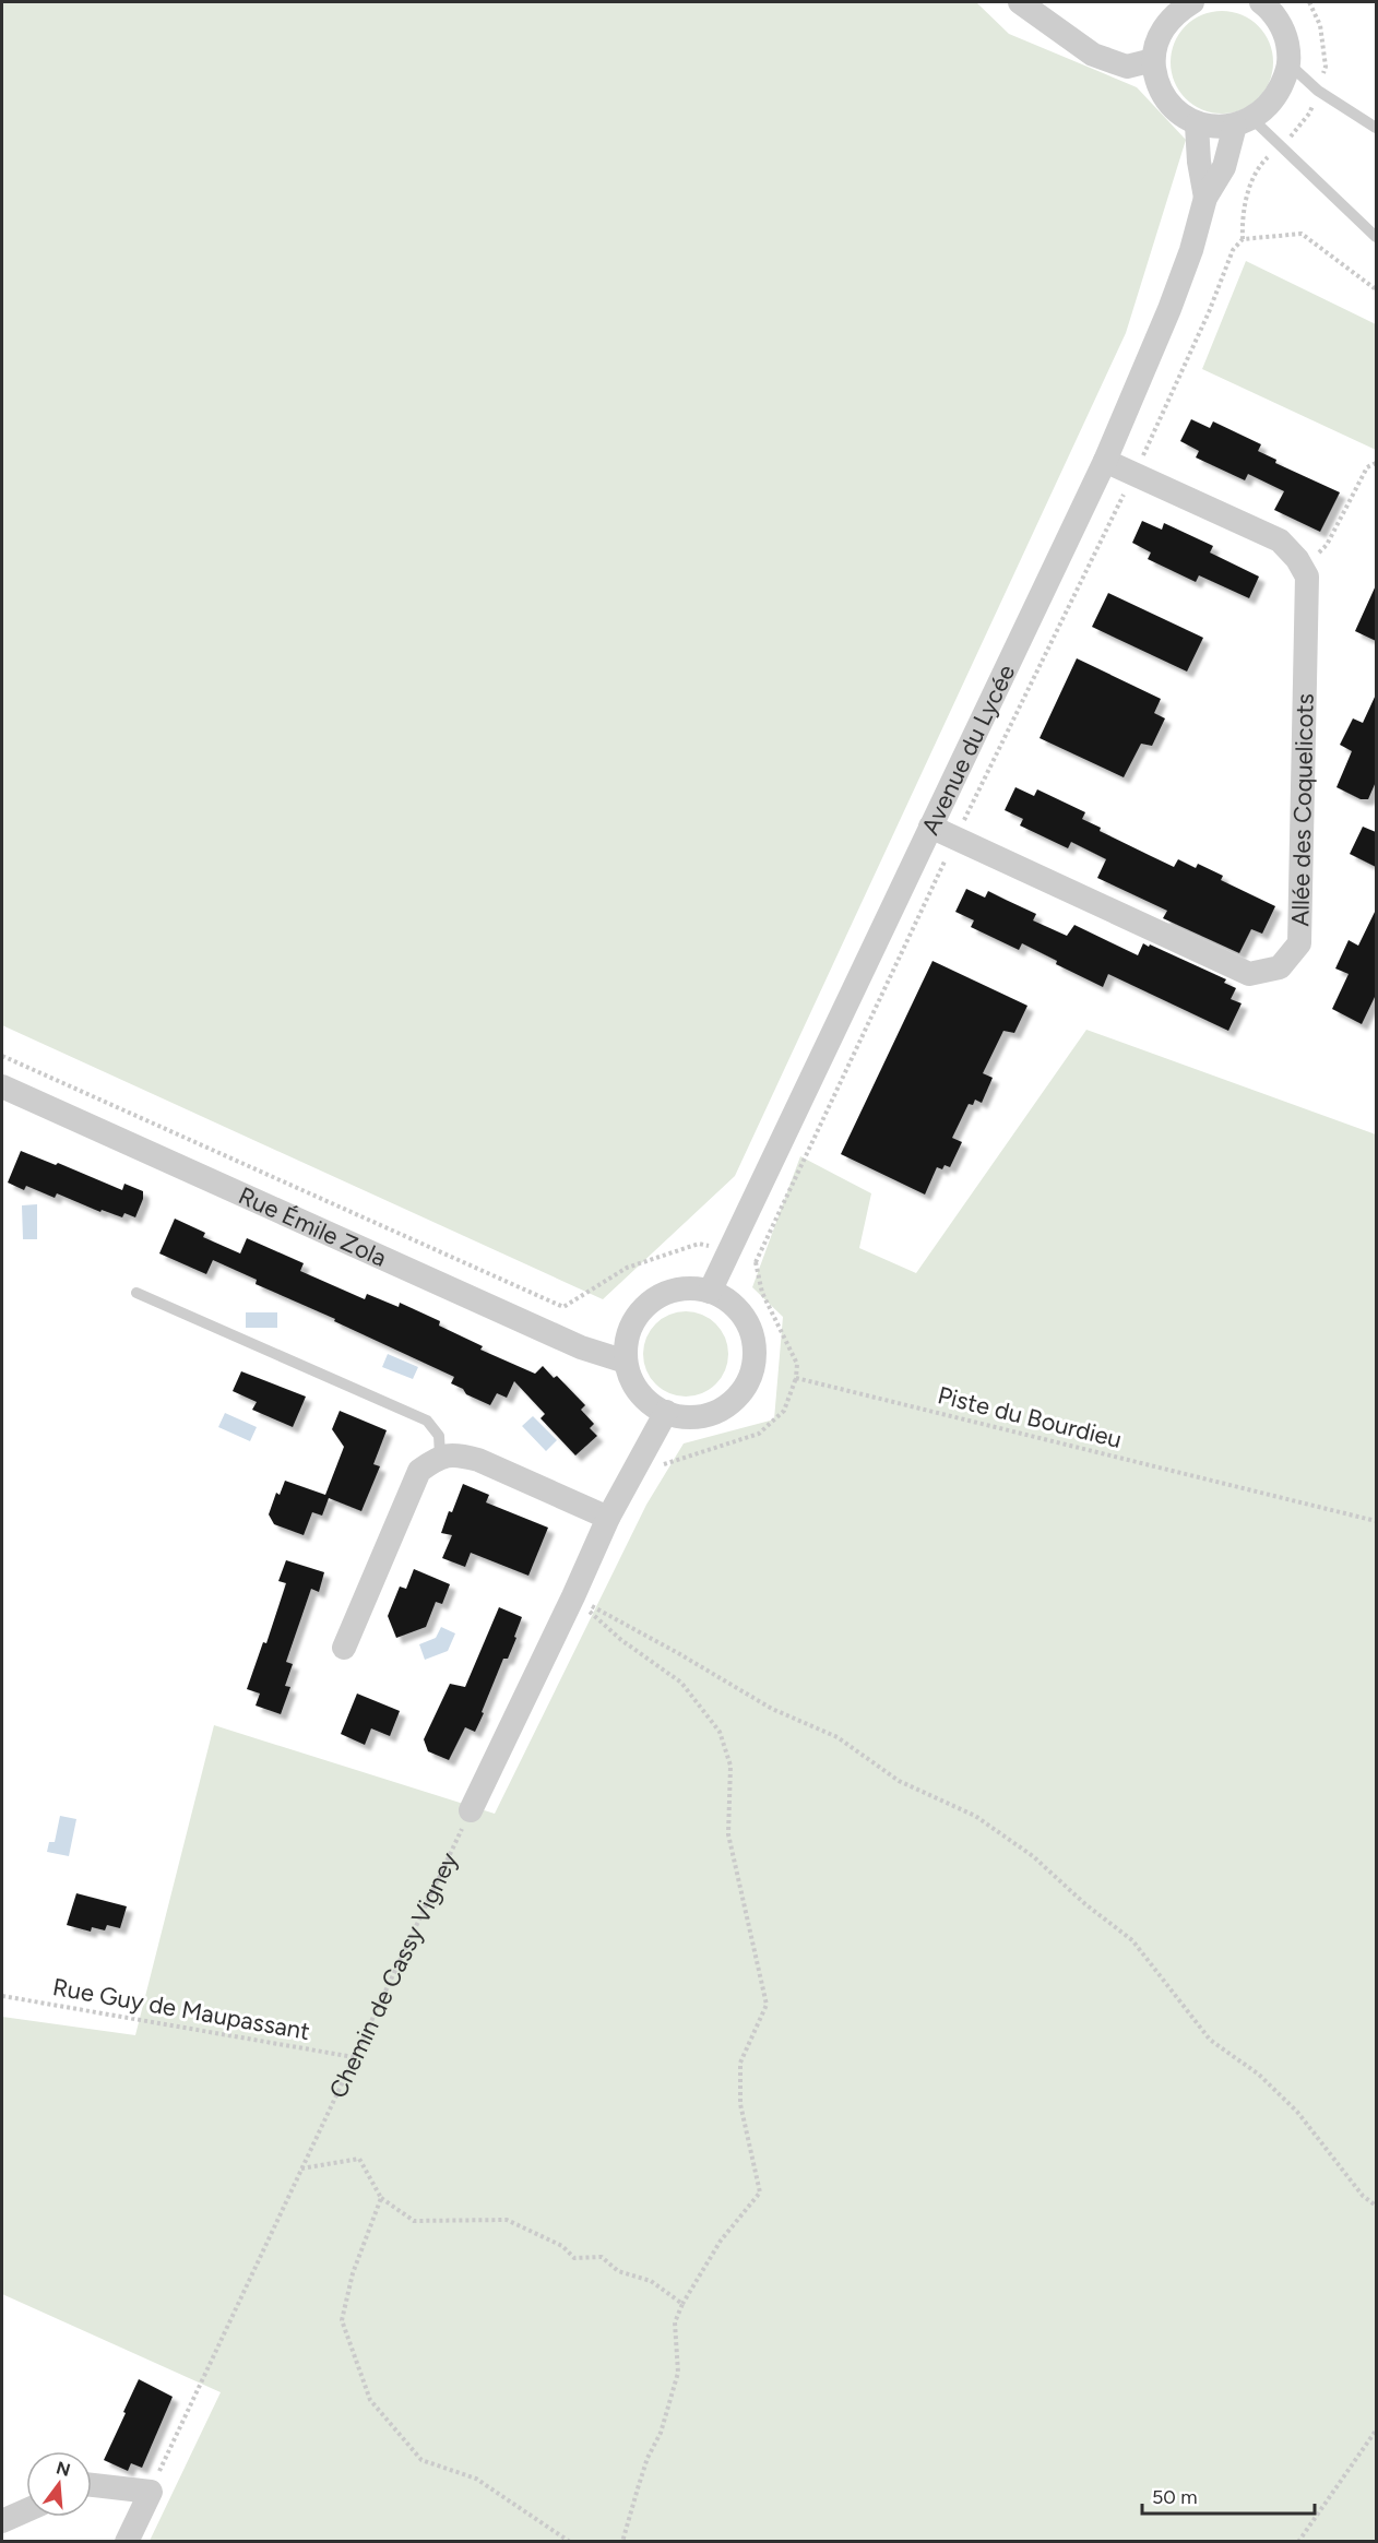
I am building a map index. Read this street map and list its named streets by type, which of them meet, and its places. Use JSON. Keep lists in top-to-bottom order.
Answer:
{
  "streets": {
    "street": ["Avenue du Lycée", "Allée des Coquelicots", "Rue Émile Zola"],
    "path": ["Piste du Bourdieu", "Chemin de Cassy Vigney", "Rue Guy de Maupassant"]
  },
  "crossings": [
    ["Avenue du Lycée", "Allée des Coquelicots"],
    ["Avenue du Lycée", "Rue Émile Zola"],
    ["Chemin de Cassy Vigney", "Rue Guy de Maupassant"]
  ],
  "scale_bar": "50 m",
  "north": "top"
}
